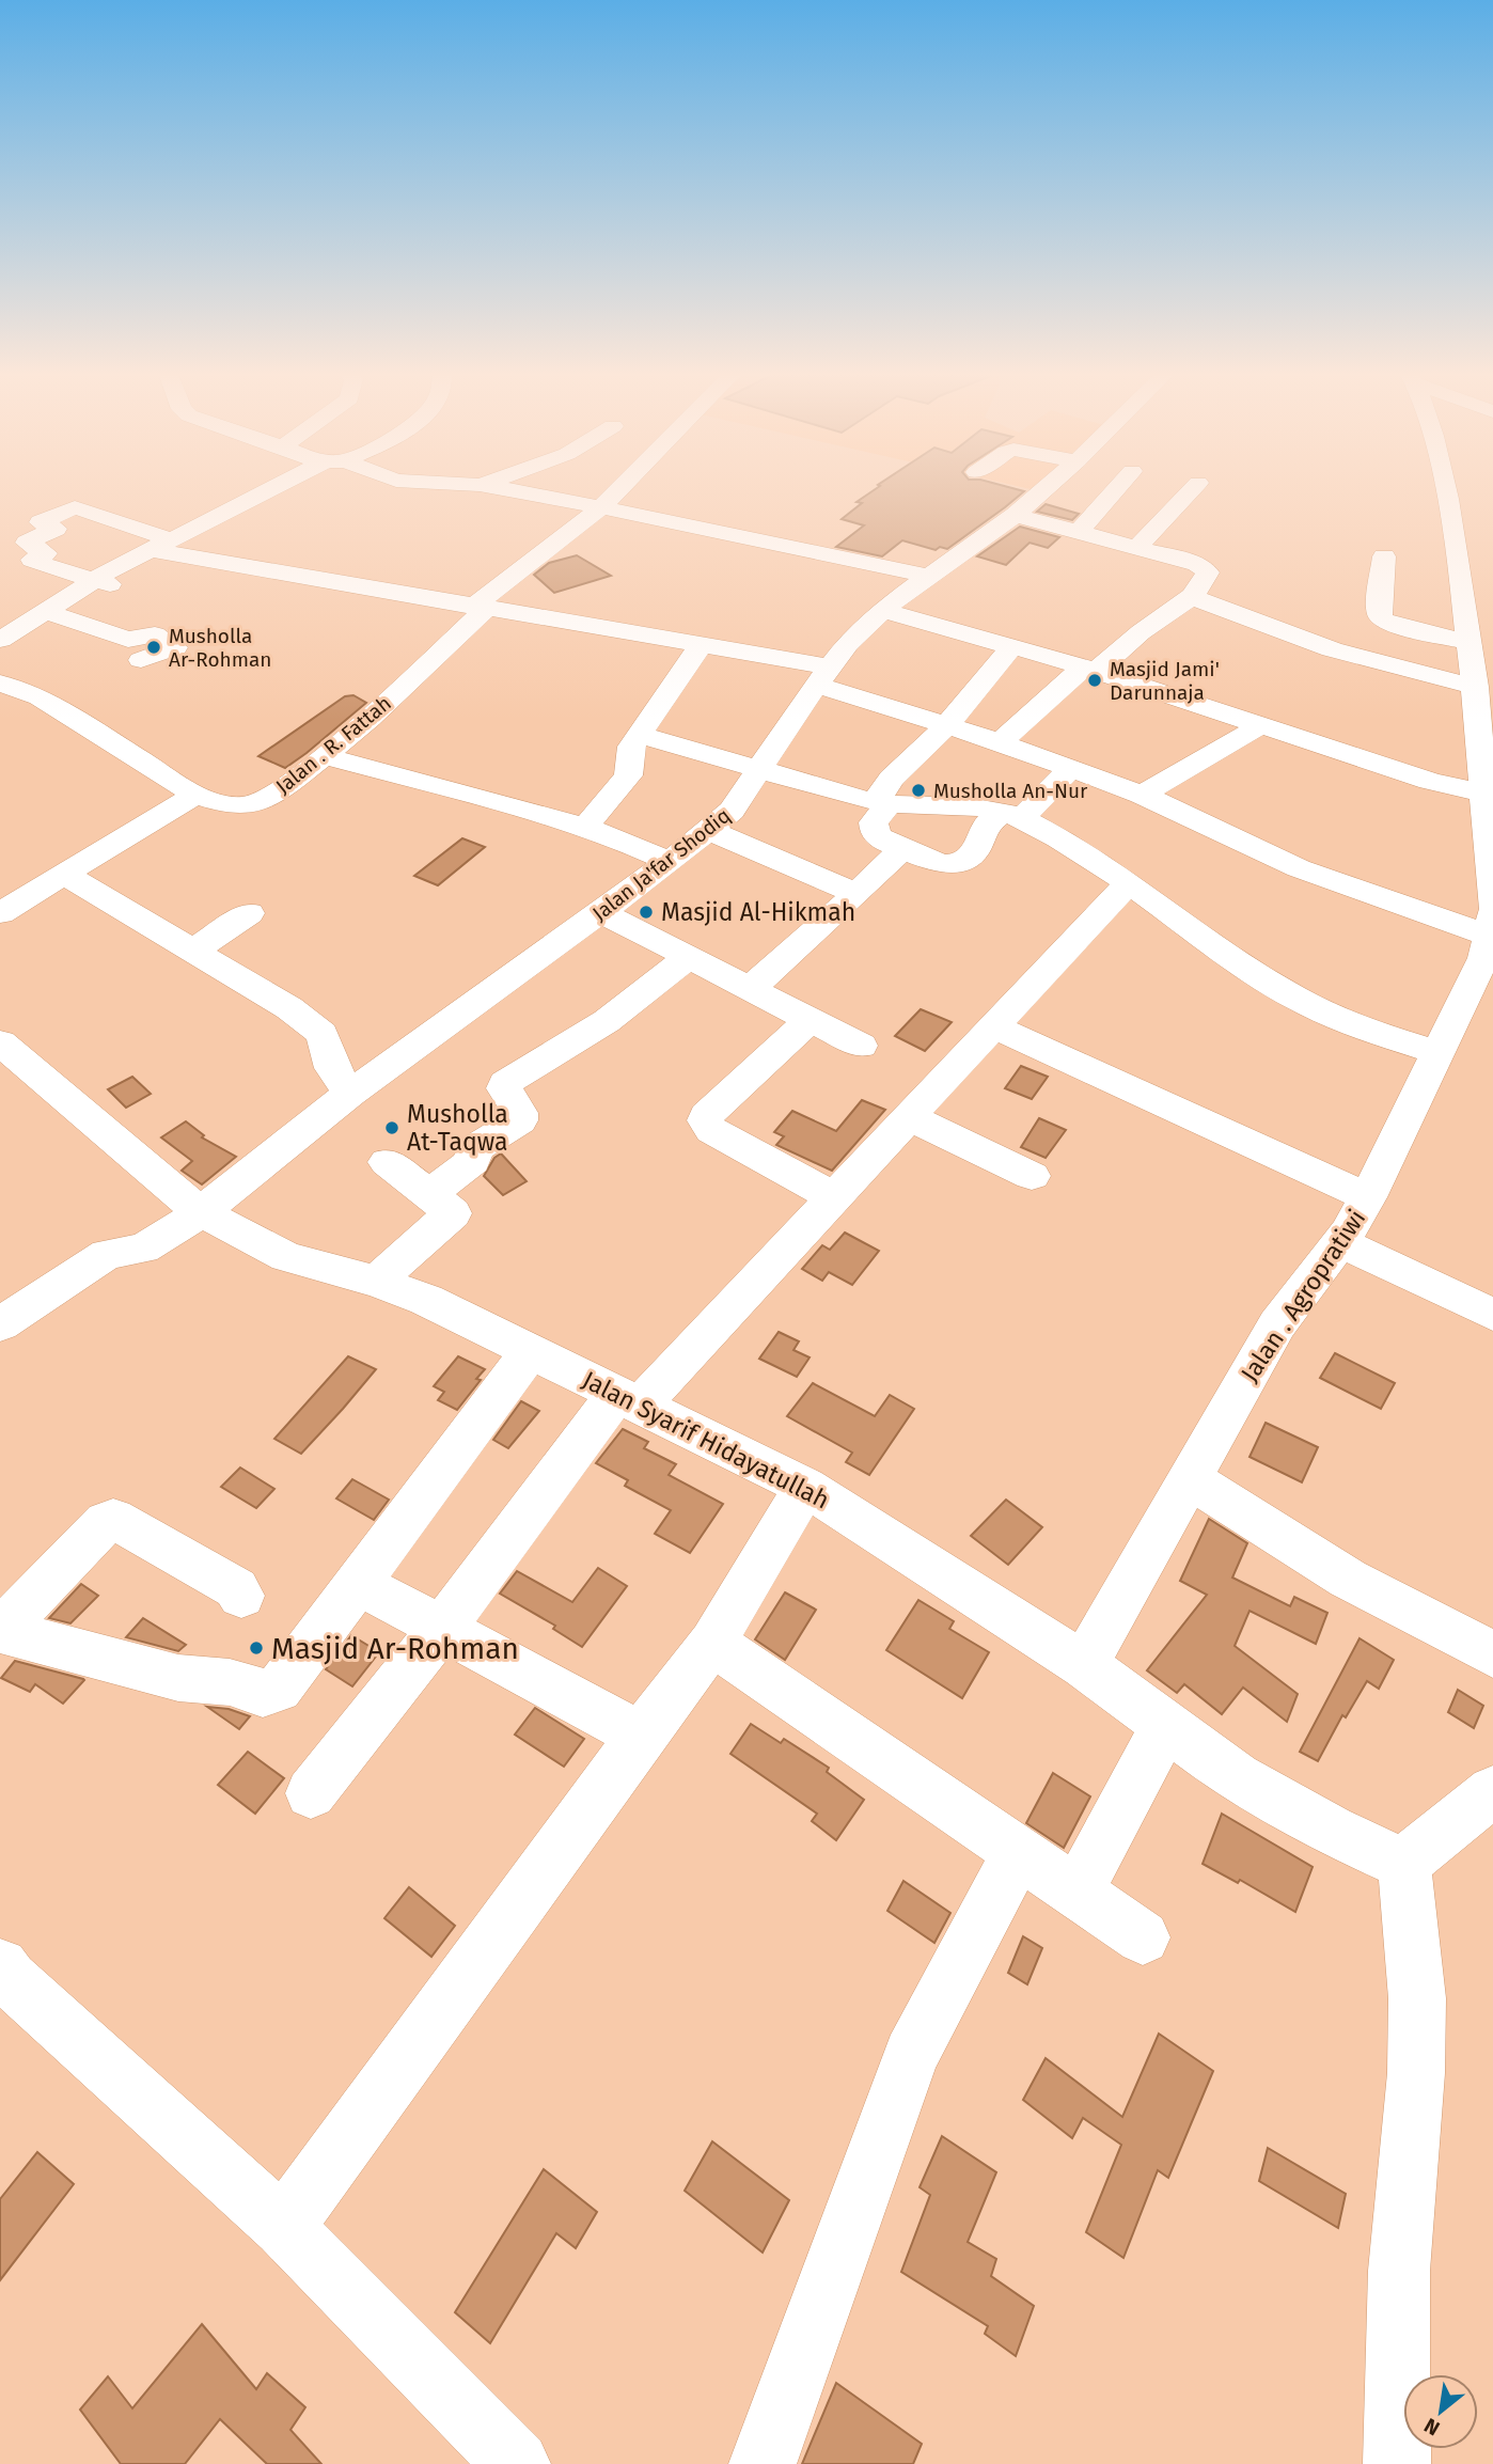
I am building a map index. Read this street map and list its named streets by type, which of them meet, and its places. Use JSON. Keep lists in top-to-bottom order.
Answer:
{
  "streets": {
    "street": [
      "Jalan . R. Fattah",
      "Jalan Ja'far Shodiq",
      "Jalan . Agropratiwi",
      "Jalan Syarif Hidayatullah"
    ]
  },
  "crossings": [
    ["Jalan Ja'far Shodiq", "Jalan Syarif Hidayatullah"],
    ["Jalan . Agropratiwi", "Jalan Syarif Hidayatullah"]
  ],
  "places": [
    "Musholla Ar-Rohman",
    "Masjid Jami' Darunnaja",
    "Musholla An-Nur",
    "Masjid Al-Hikmah",
    "Musholla At-Taqwa",
    "Masjid Ar-Rohman"
  ],
  "north": "bottom left"
}
